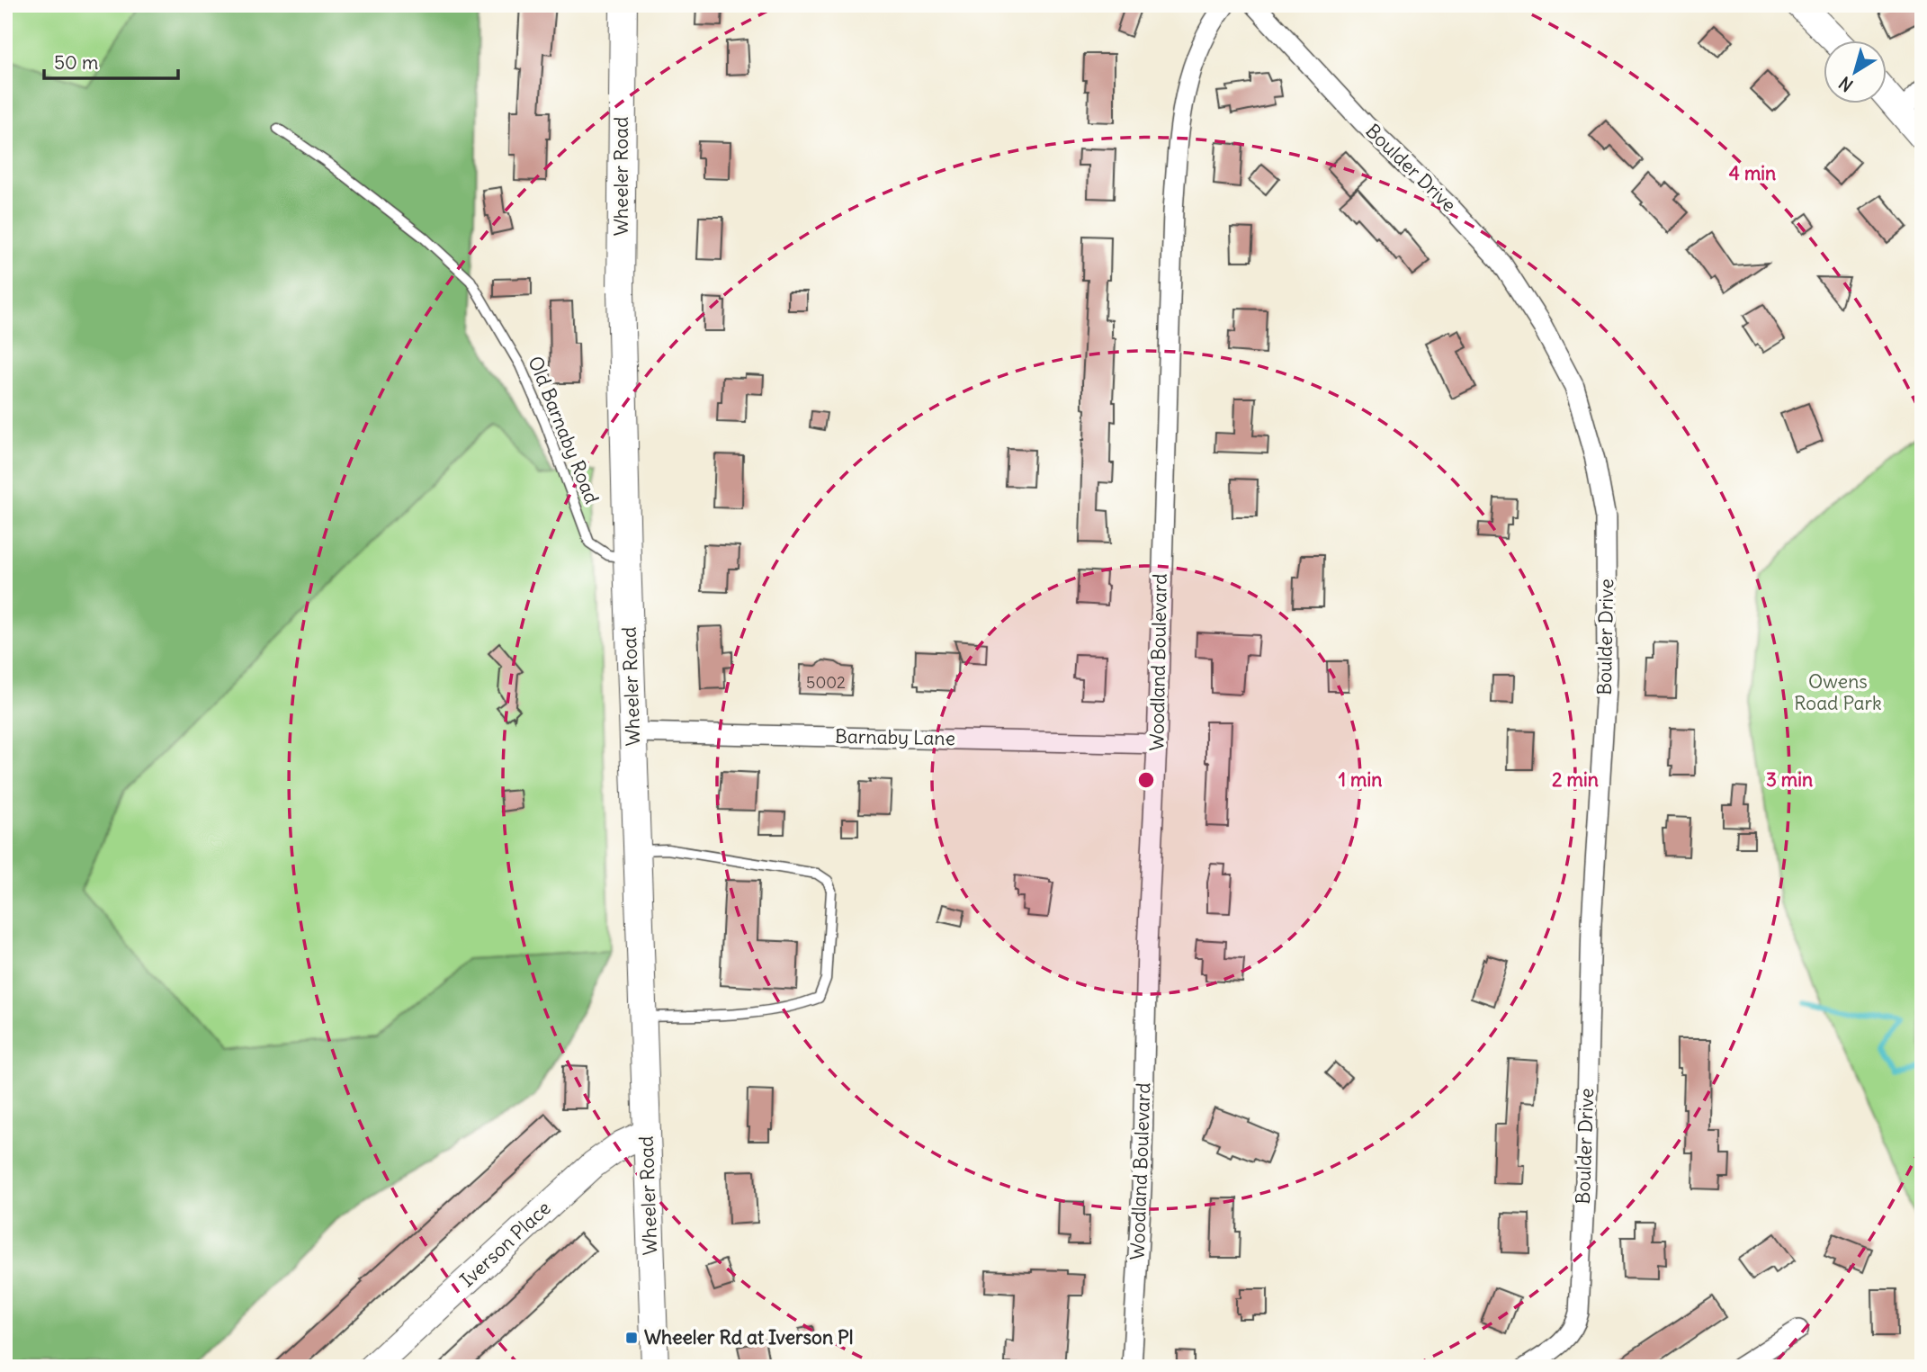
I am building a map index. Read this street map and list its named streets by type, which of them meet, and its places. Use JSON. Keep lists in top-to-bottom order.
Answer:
{
  "streets": {
    "main road": ["Wheeler Road", "Iverson Place"],
    "street": ["Boulder Drive", "Woodland Boulevard", "Barnaby Lane"],
    "lane": ["Old Barnaby Road"]
  },
  "crossings": [
    ["Wheeler Road", "Old Barnaby Road"],
    ["Wheeler Road", "Barnaby Lane"],
    ["Wheeler Road", "Iverson Place"],
    ["Woodland Boulevard", "Barnaby Lane"]
  ],
  "parks": ["Owens Road Park"],
  "places": {
    "transit": ["Wheeler Rd at Iverson Pl"]
  },
  "house_numbers": ["5002"],
  "scale_bar": "50 m",
  "north": "bottom left",
  "rings": [
    "4 min",
    "1 min",
    "2 min",
    "3 min"
  ]
}
